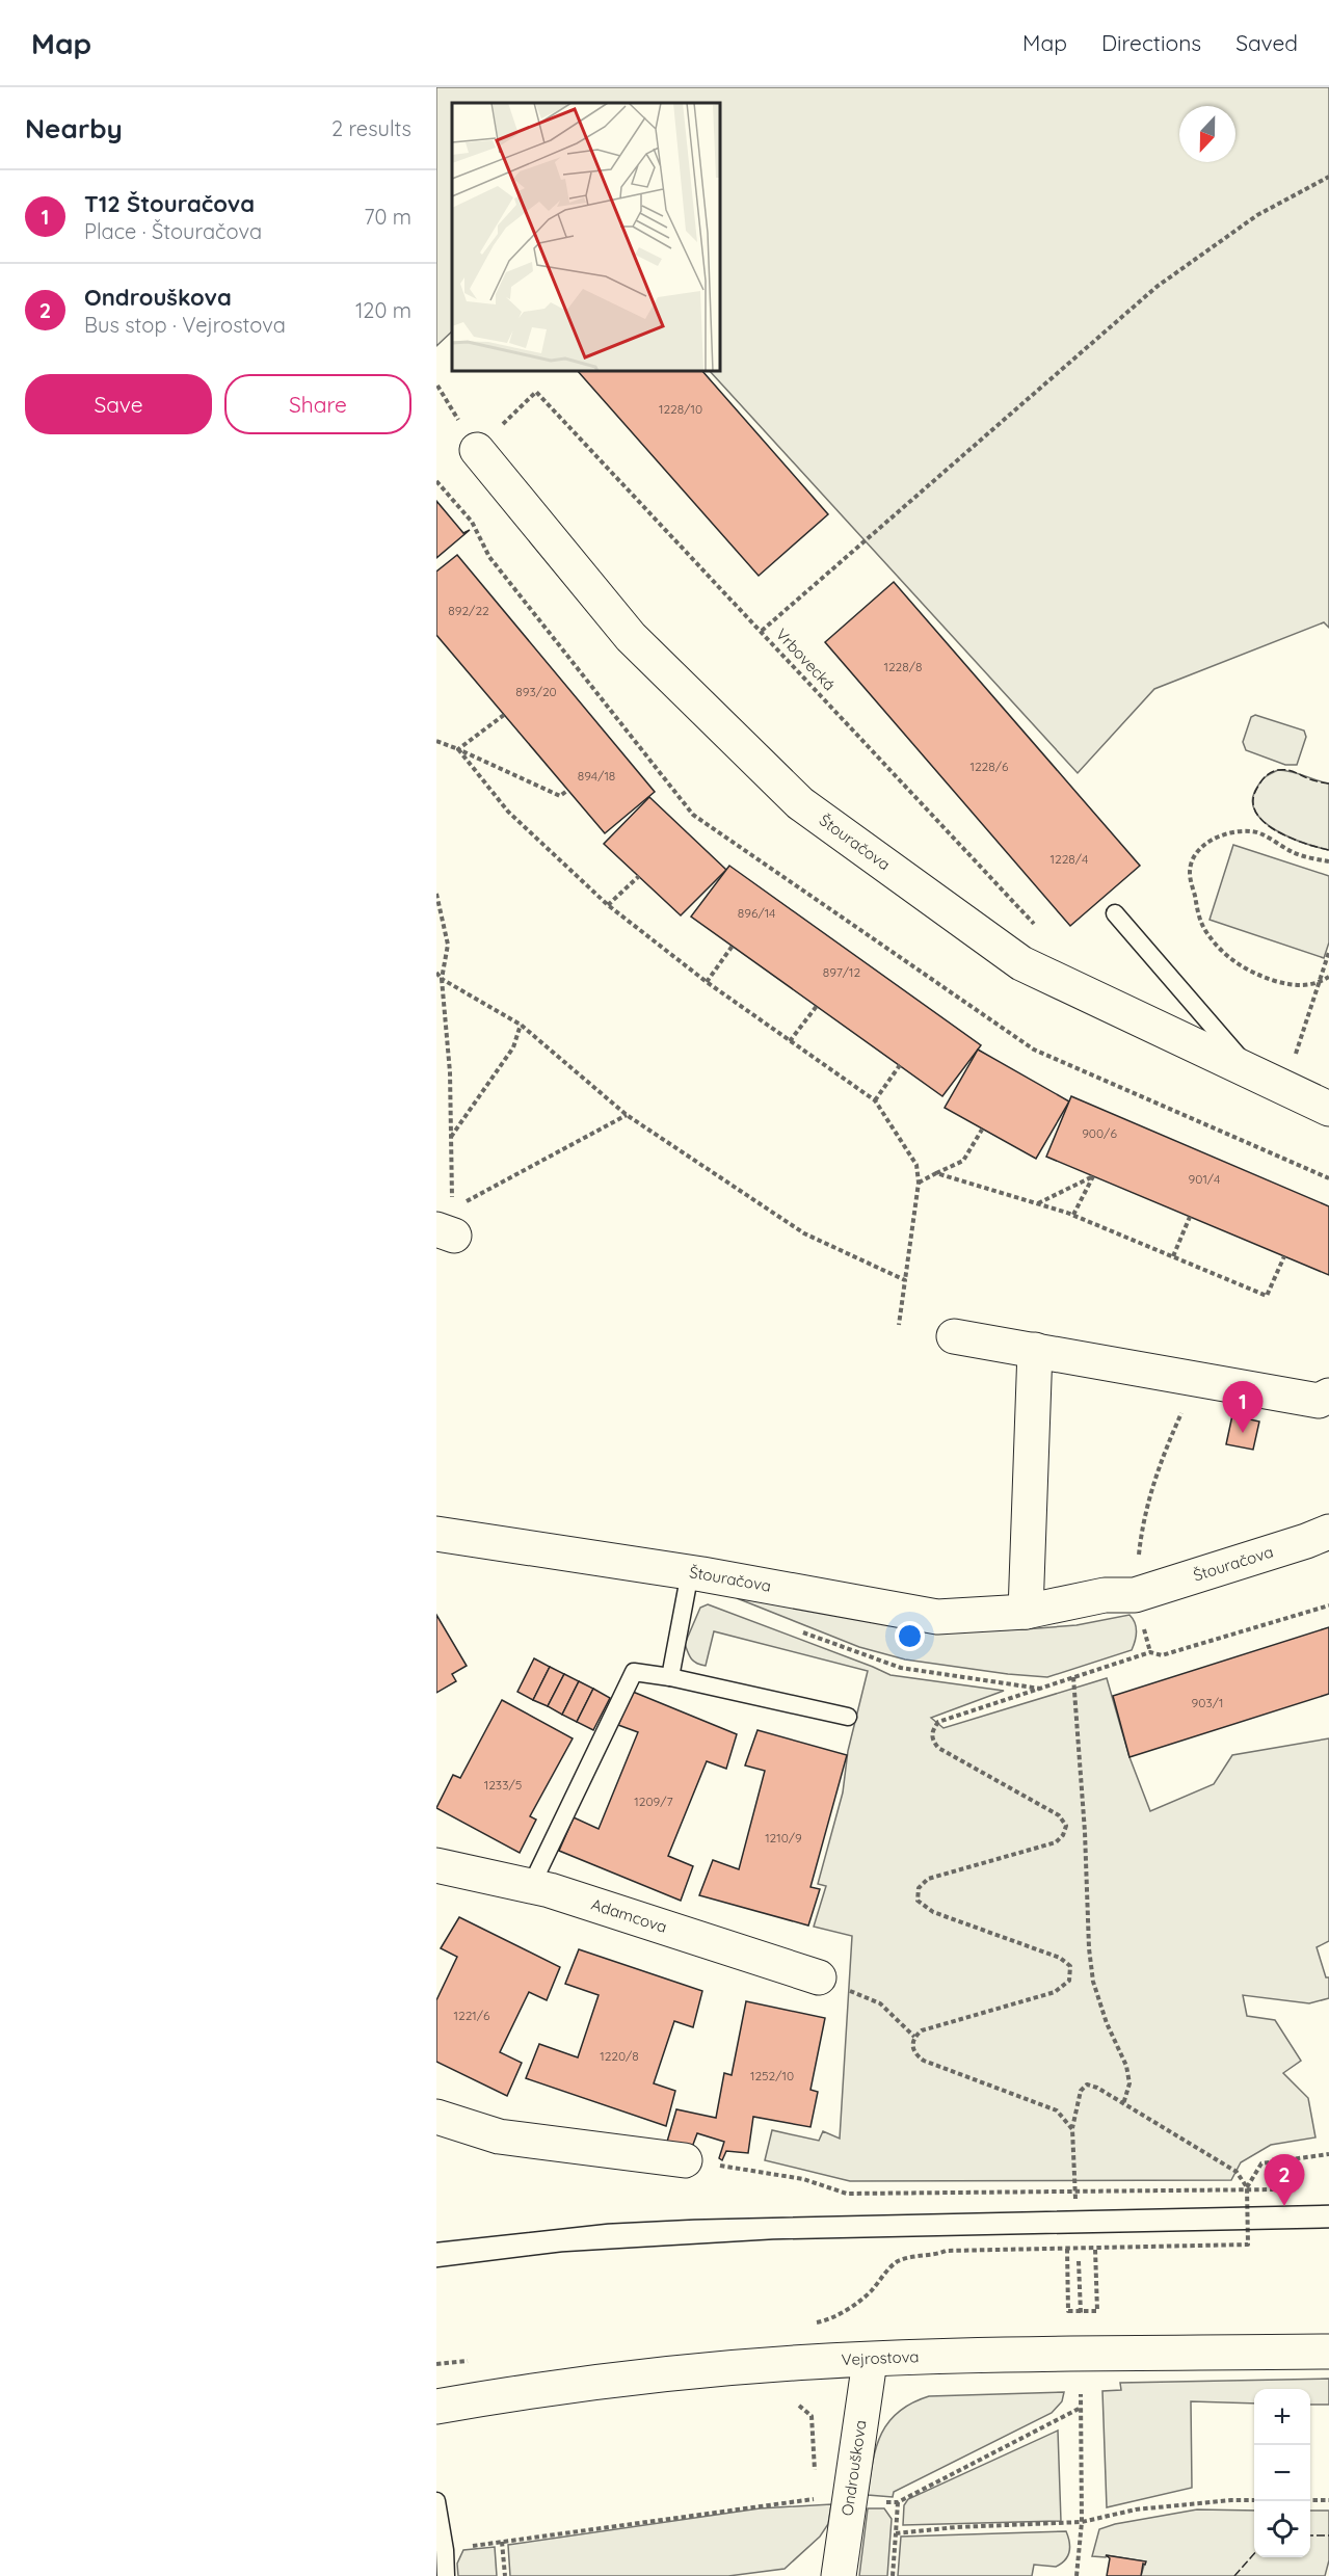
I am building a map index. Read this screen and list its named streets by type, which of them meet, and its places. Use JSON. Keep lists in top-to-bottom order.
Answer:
{
  "streets": {
    "street": [
      "Štouračova",
      "Adamcova",
      "Vejrostova",
      "Ondrouškova"
    ],
    "path": ["Vrbovecká"]
  },
  "crossings": [
    ["Vrbovecká", "Štouračova"],
    ["Vejrostova", "Ondrouškova"]
  ],
  "house_numbers": [
    "1228/10",
    "892/22",
    "1228/8",
    "893/20",
    "1228/6",
    "894/18",
    "1228/4",
    "896/14",
    "897/12",
    "900/6",
    "901/4",
    "903/1",
    "1233/5",
    "1209/7",
    "1210/9",
    "1221/6",
    "1220/8",
    "1252/10"
  ],
  "north": "bottom",
  "page": {
    "header": "Map",
    "nav": ["Map", "Directions", "Saved"],
    "heading": ["Nearby", "2 results"],
    "list": [
      {
        "mark": "1",
        "name": "T12 Štouračova",
        "note": "Place · Štouračova",
        "value": "70 m"
      },
      {
        "mark": "2",
        "name": "Ondrouškova",
        "note": "Bus stop · Vejrostova",
        "value": "120 m"
      }
    ],
    "buttons": ["Save", "Share"],
    "pins": ["1", "2"],
    "map_buttons": ["+", "−"]
  }
}
